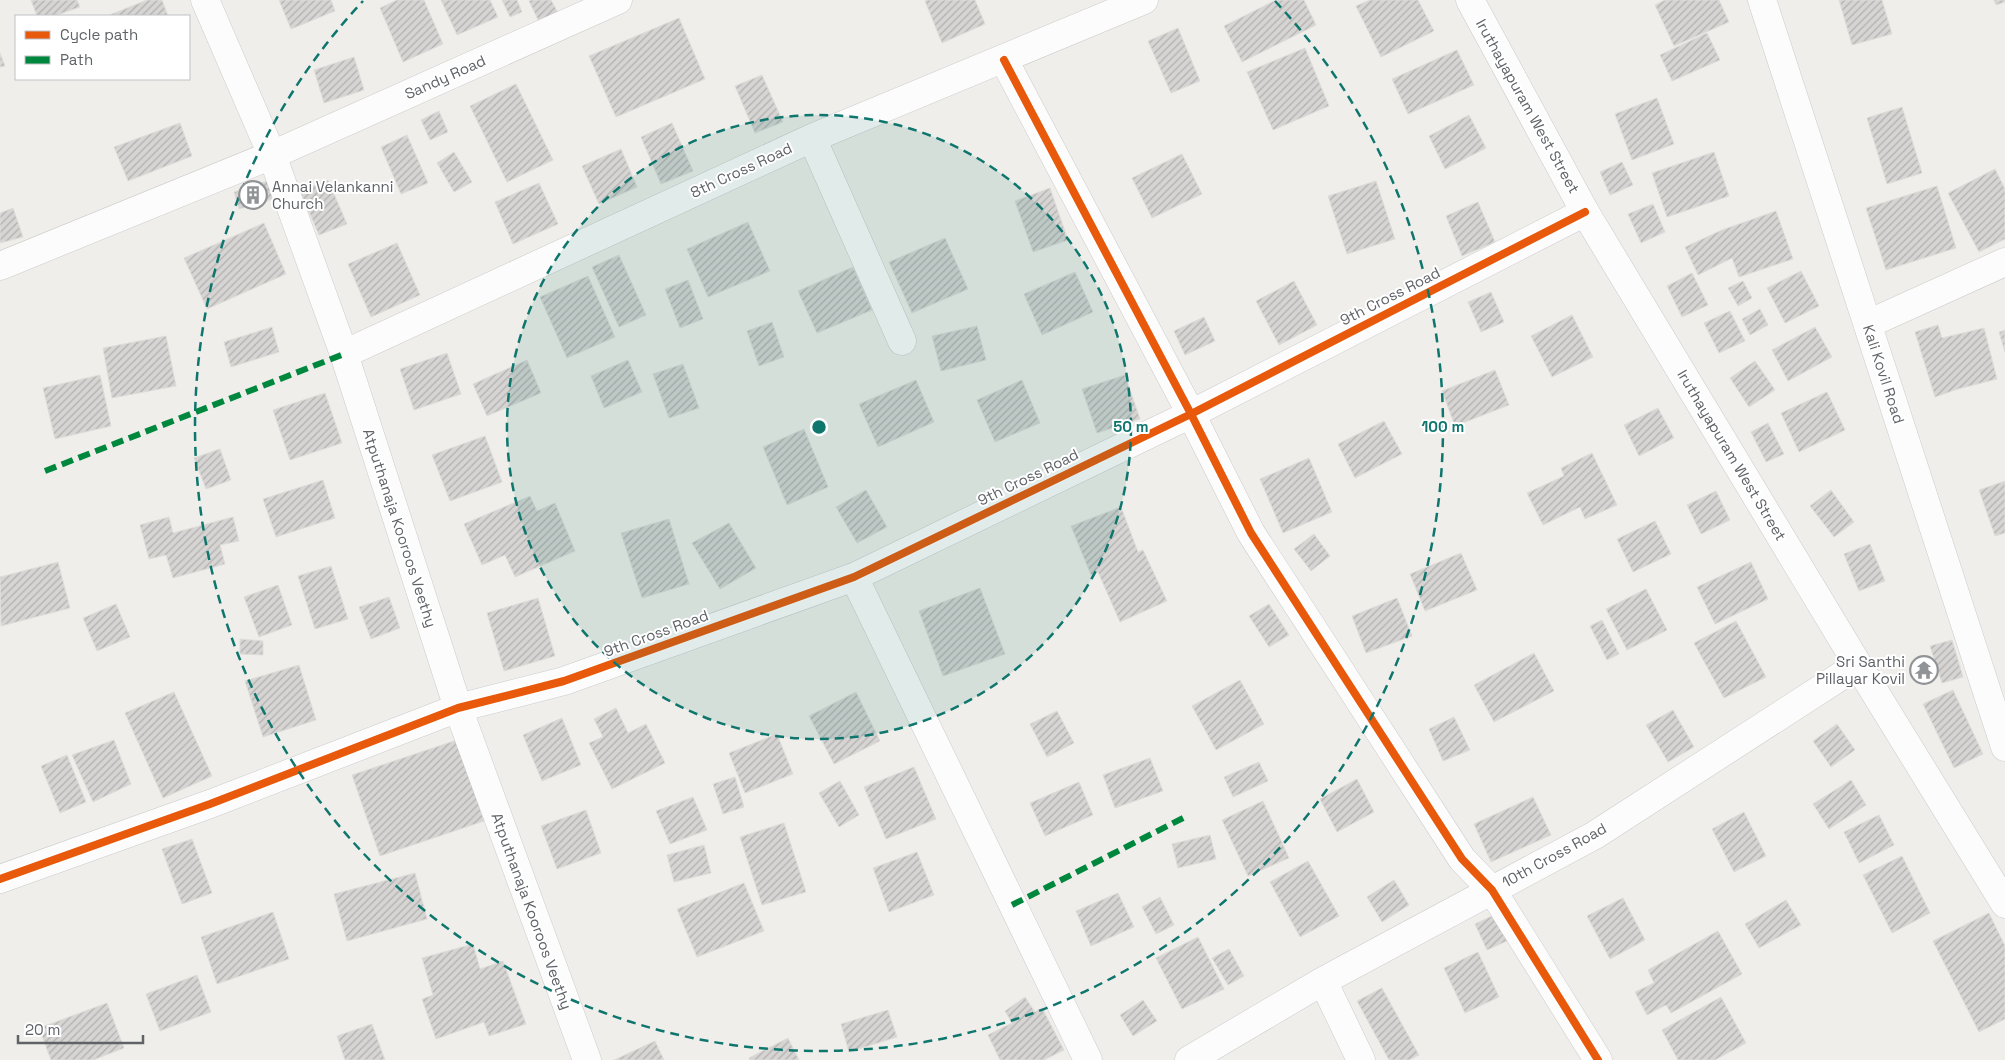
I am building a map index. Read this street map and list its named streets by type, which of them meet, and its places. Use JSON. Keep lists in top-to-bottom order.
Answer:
{
  "streets": {
    "street": [
      "Sandy Road",
      "Iruthayapuram West Street",
      "8th Cross Road",
      "9th Cross Road",
      "Kali Kovil Road",
      "Atputhanaja Kooroos Veethy",
      "10th Cross Road"
    ]
  },
  "crossings": [
    ["Sandy Road", "Atputhanaja Kooroos Veethy"],
    ["Iruthayapuram West Street", "9th Cross Road"],
    ["Iruthayapuram West Street", "10th Cross Road"],
    ["8th Cross Road", "Atputhanaja Kooroos Veethy"],
    ["9th Cross Road", "Atputhanaja Kooroos Veethy"]
  ],
  "places": {
    "building": ["Annai Velankanni Church"],
    "temple": ["Sri Santhi Pillayar Kovil"]
  },
  "legend": ["Cycle path", "Path"],
  "scale_bar": "20 m",
  "rings": ["50 m", "100 m"]
}
